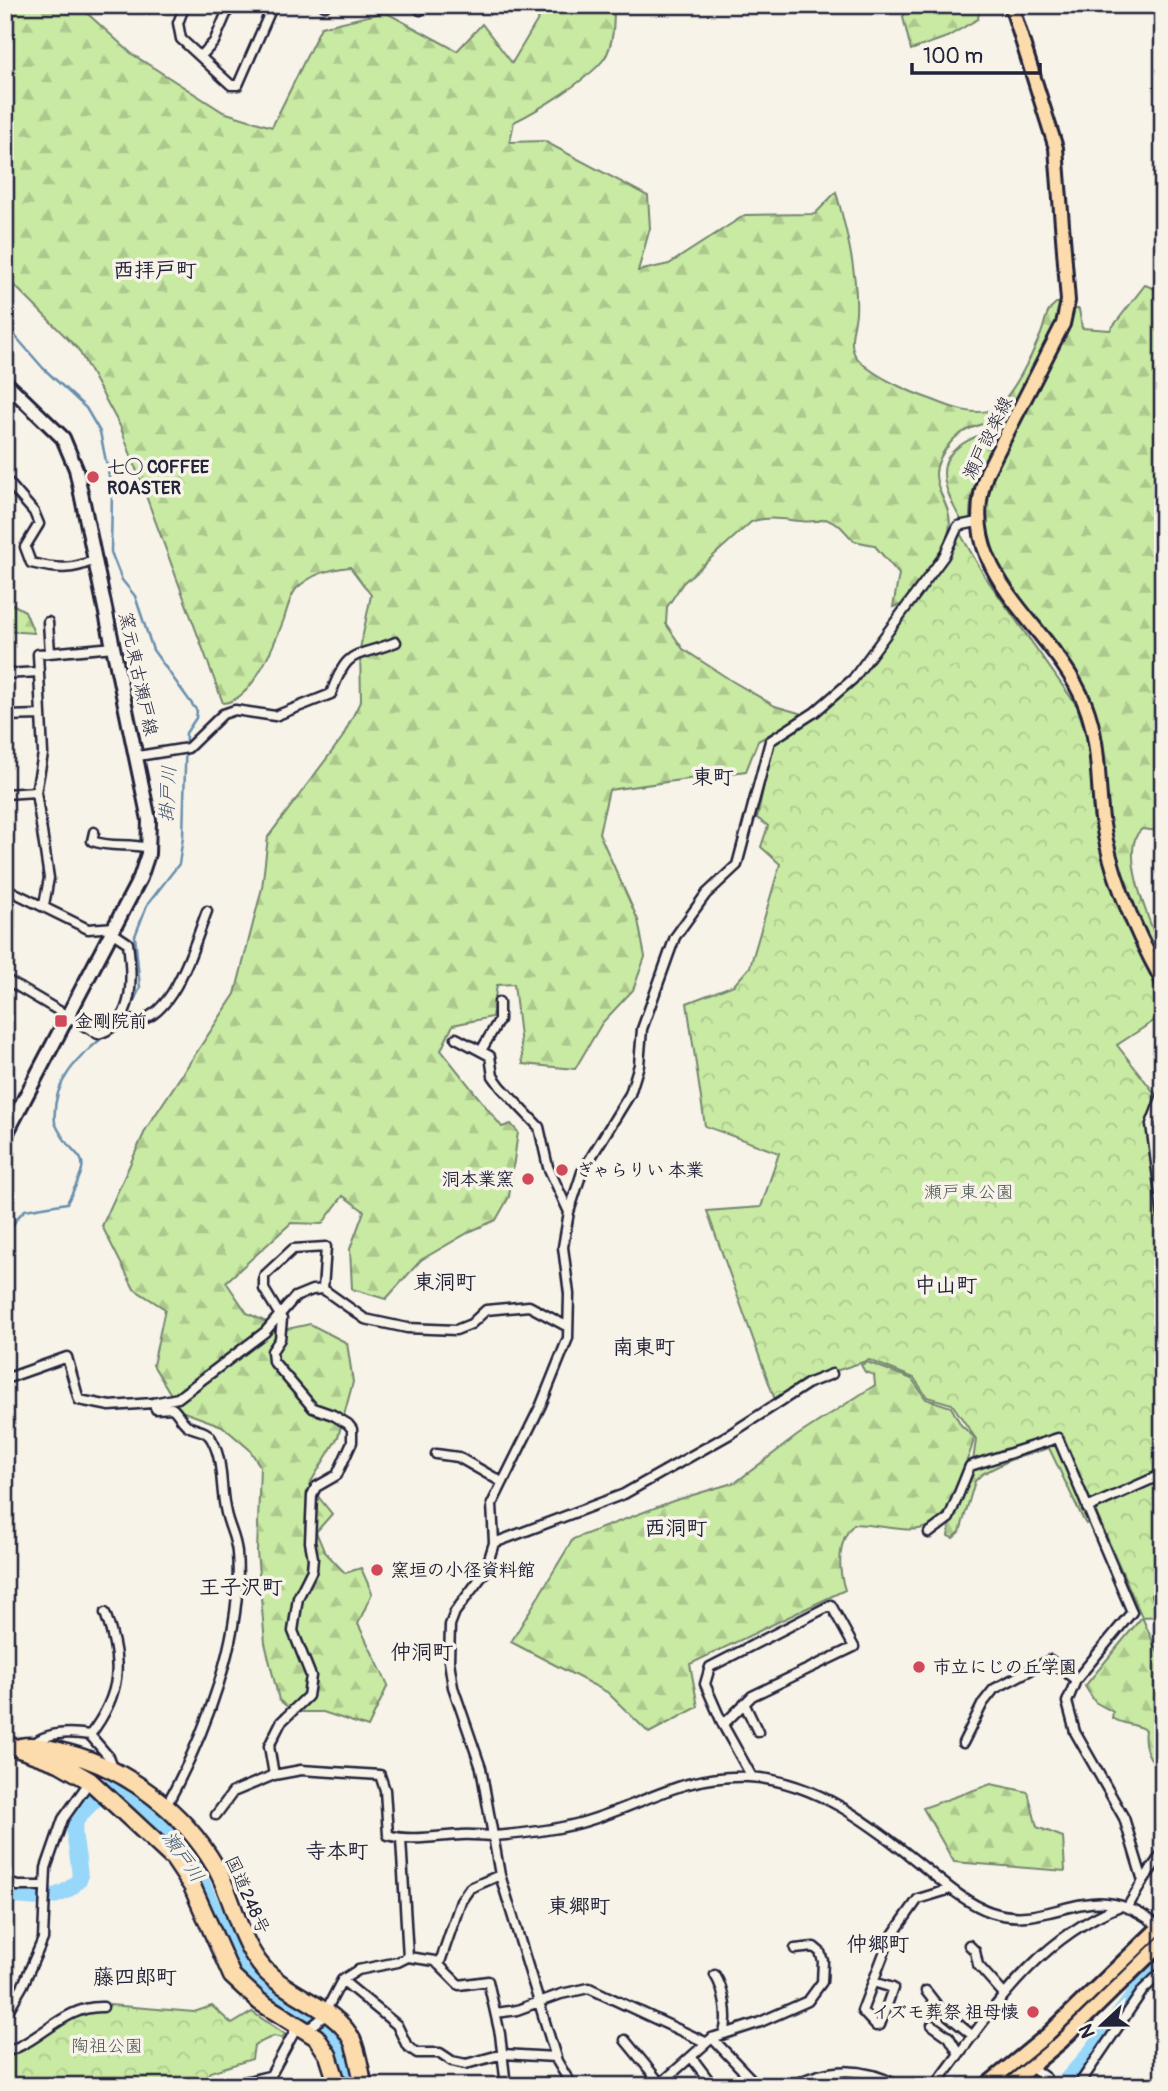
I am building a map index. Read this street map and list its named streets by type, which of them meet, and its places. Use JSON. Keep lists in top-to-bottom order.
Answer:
{
  "streets": {
    "highway": ["国道248号"],
    "main road": ["瀬戸設楽線", "窯元東古瀬戸線"]
  },
  "districts": [
    "西拝戸町",
    "東町",
    "東洞町",
    "中山町",
    "南東町",
    "西洞町",
    "王子沢町",
    "仲洞町",
    "寺本町",
    "東郷町",
    "仲郷町",
    "藤四郎町"
  ],
  "water": ["掛戸川", "瀬戸川"],
  "parks": ["瀬戸東公園", "陶祖公園"],
  "places": {
    "other": [
      "七◯ COFFEE ROASTER",
      "ぎゃらりい 本業",
      "洞本業窯",
      "窯垣の小径資料館",
      "市立にじの丘学園",
      "イズモ葬祭 祖母懐"
    ],
    "transit": ["金剛院前"]
  },
  "scale_bar": "100 m",
  "north": "left"
}
